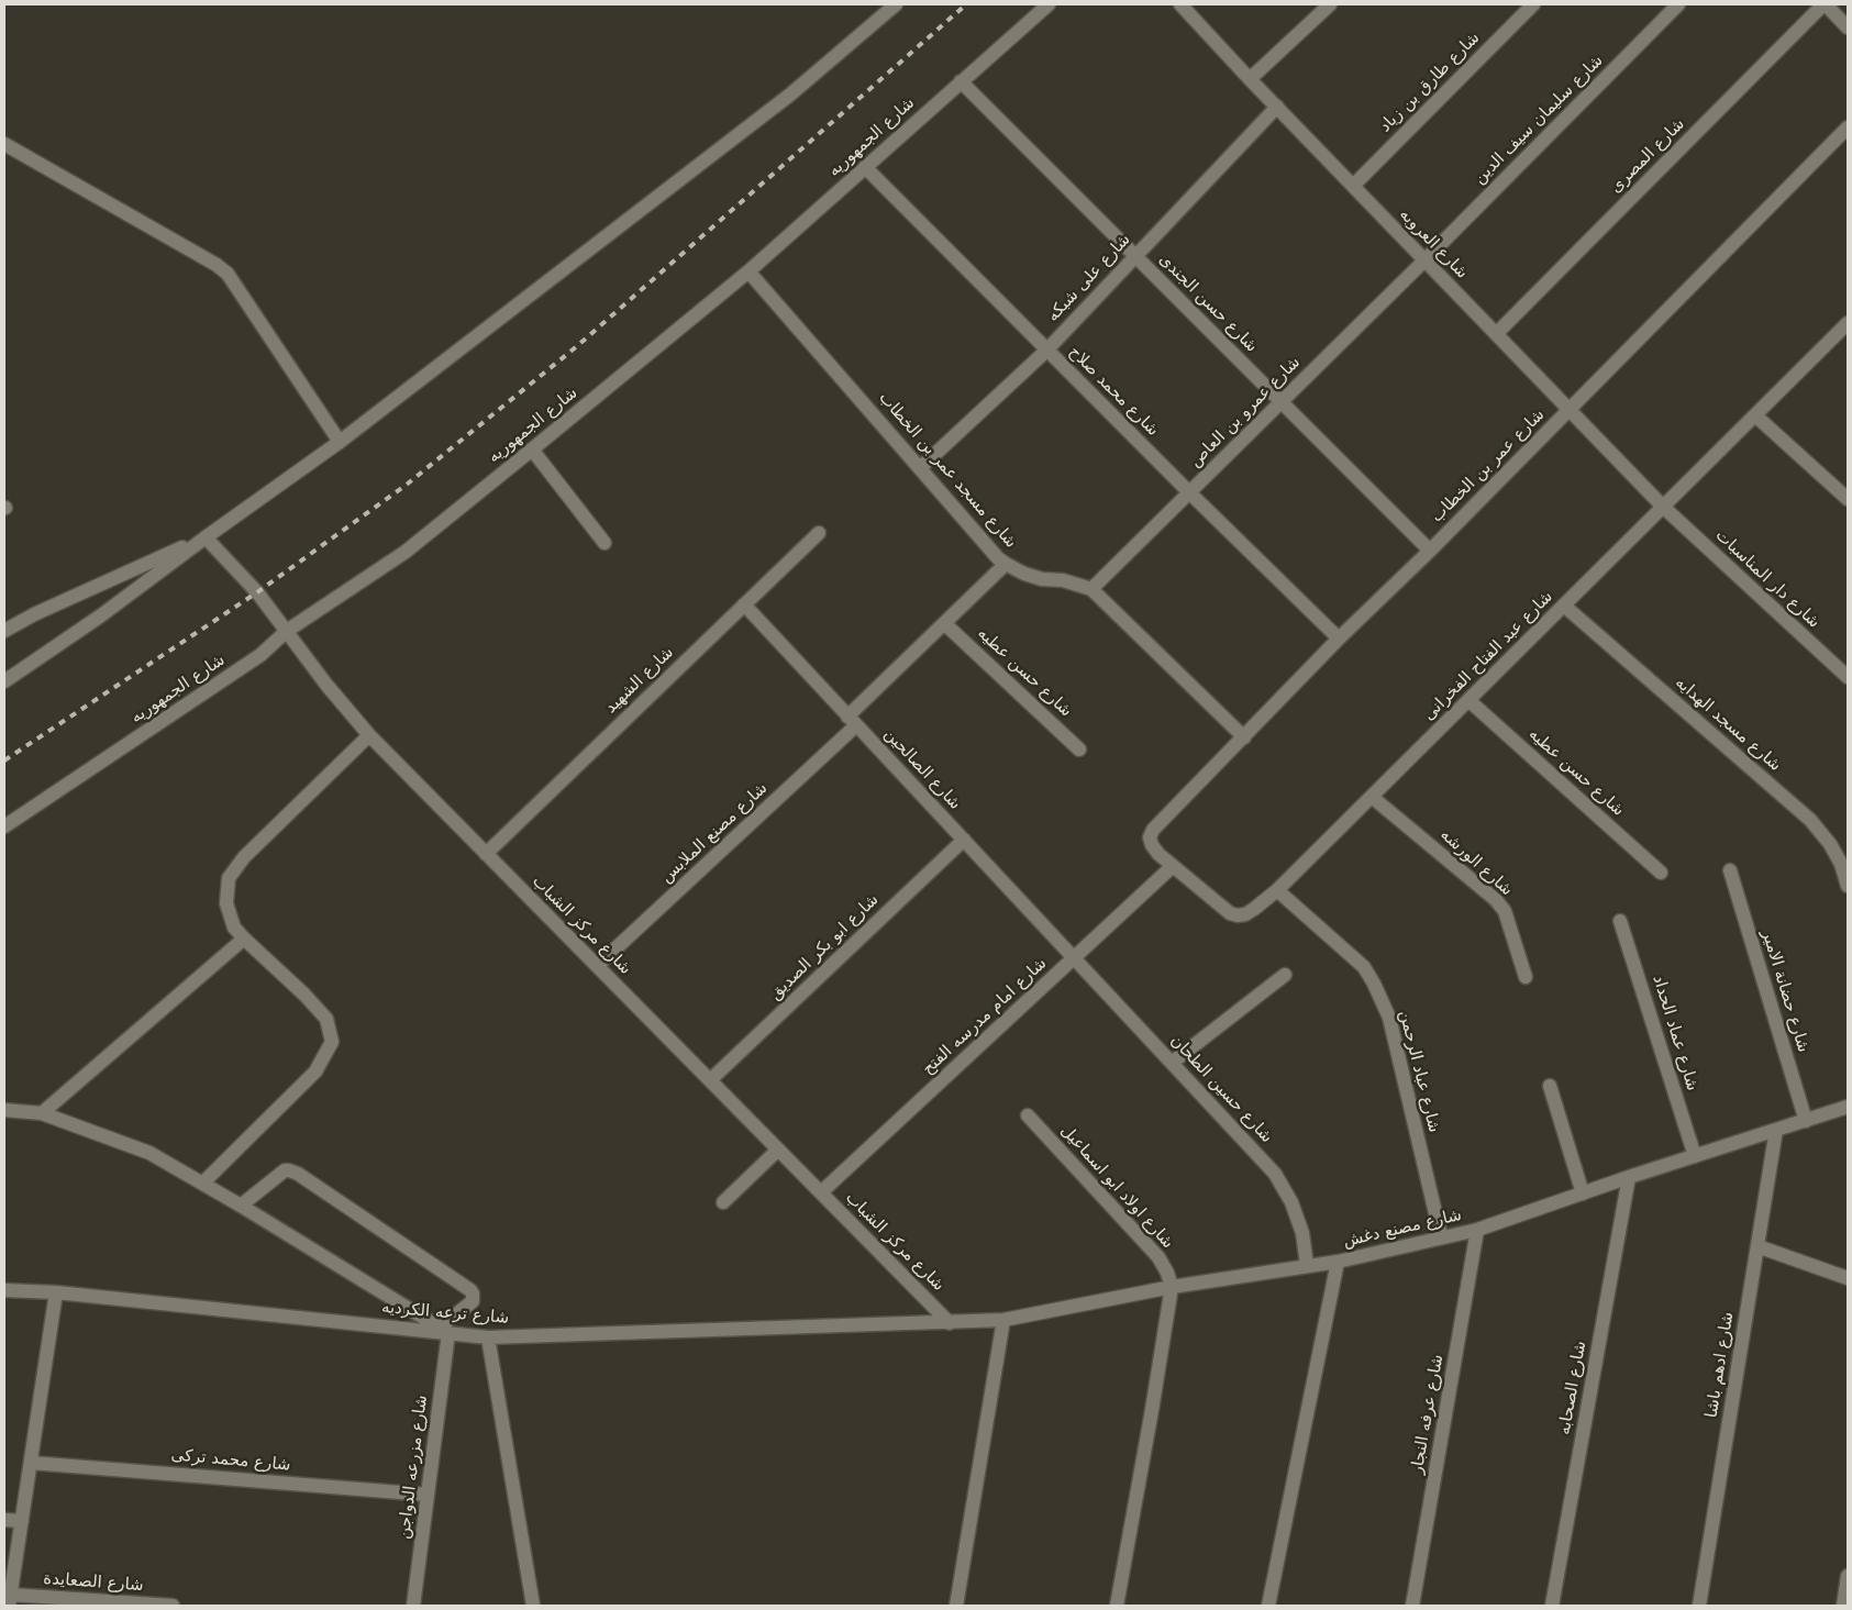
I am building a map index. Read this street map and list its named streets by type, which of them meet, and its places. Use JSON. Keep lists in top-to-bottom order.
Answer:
{
  "streets": {
    "street": [
      "شارع طارق بن زياد",
      "شارع سليمان سيف الدين",
      "شارع الجمهوريه",
      "شارع المصرى",
      "شارع العروبه",
      "شارع على شبكه",
      "شارع حسن الجندى",
      "شارع محمد صلاح",
      "شارع عمرو بن العاص",
      "شارع عمر بن الخطاب",
      "شارع مسجد عمر بن الخطاب",
      "شارع دار المناسبات",
      "شارع عبد الفتاح الفخرانى",
      "شارع حسن عطيه",
      "شارع الشهيد",
      "شارع مسجد الهدايه",
      "شارع الصالحين",
      "شارع مصنع الملابس",
      "شارع الورشه",
      "شارع مركز الشباب",
      "شارع ابو بكر الصديق",
      "شارع حضانة الامير",
      "شارع امام مدرسه الفتح",
      "شارع عماد الحداد",
      "شارع عباد الرحمن",
      "شارع حسين الطحان",
      "شارع اولاد ابو اسماعيل",
      "شارع مصنع دغش",
      "شارع ترعه الكرديه",
      "شارع ادهم باشا",
      "شارع الصحابه",
      "شارع عرفه النجار",
      "شارع محمد تركى",
      "شارع مزرعه الدواجن",
      "شارع الصعايدة"
    ]
  },
  "crossings": [
    ["شارع طارق بن زياد", "شارع العروبه"],
    ["شارع سليمان سيف الدين", "شارع العروبه"],
    ["شارع سليمان سيف الدين", "شارع عمرو بن العاص"],
    ["شارع الجمهوريه", "شارع حسن الجندى"],
    ["شارع الجمهوريه", "شارع محمد صلاح"],
    ["شارع الجمهوريه", "شارع مسجد عمر بن الخطاب"],
    ["شارع الجمهوريه", "شارع مركز الشباب"],
    ["شارع المصرى", "شارع العروبه"],
    ["شارع العروبه", "شارع على شبكه"],
    ["شارع العروبه", "شارع عمرو بن العاص"],
    ["شارع العروبه", "شارع عمر بن الخطاب"],
    ["شارع العروبه", "شارع دار المناسبات"],
    ["شارع العروبه", "شارع عبد الفتاح الفخرانى"],
    ["شارع على شبكه", "شارع حسن الجندى"],
    ["شارع على شبكه", "شارع محمد صلاح"],
    ["شارع على شبكه", "شارع مسجد عمر بن الخطاب"],
    ["شارع حسن الجندى", "شارع عمرو بن العاص"],
    ["شارع حسن الجندى", "شارع عمر بن الخطاب"],
    ["شارع محمد صلاح", "شارع عمرو بن العاص"],
    ["شارع محمد صلاح", "شارع عمر بن الخطاب"],
    ["شارع عمرو بن العاص", "شارع مسجد عمر بن الخطاب"],
    ["شارع عمر بن الخطاب", "شارع مسجد عمر بن الخطاب"],
    ["شارع عمر بن الخطاب", "شارع عبد الفتاح الفخرانى"],
    ["شارع مسجد عمر بن الخطاب", "شارع مصنع الملابس"],
    ["شارع دار المناسبات", "شارع عبد الفتاح الفخرانى"],
    ["شارع عبد الفتاح الفخرانى", "شارع حسن عطيه"],
    ["شارع عبد الفتاح الفخرانى", "شارع مسجد الهدايه"],
    ["شارع عبد الفتاح الفخرانى", "شارع الورشه"],
    ["شارع عبد الفتاح الفخرانى", "شارع امام مدرسه الفتح"],
    ["شارع عبد الفتاح الفخرانى", "شارع عباد الرحمن"],
    ["شارع حسن عطيه", "شارع مصنع الملابس"],
    ["شارع الشهيد", "شارع الصالحين"],
    ["شارع الشهيد", "شارع مركز الشباب"],
    ["شارع الصالحين", "شارع مصنع الملابس"],
    ["شارع الصالحين", "شارع ابو بكر الصديق"],
    ["شارع الصالحين", "شارع امام مدرسه الفتح"],
    ["شارع الصالحين", "شارع حسين الطحان"],
    ["شارع مصنع الملابس", "شارع مركز الشباب"],
    ["شارع مركز الشباب", "شارع ابو بكر الصديق"],
    ["شارع مركز الشباب", "شارع امام مدرسه الفتح"],
    ["شارع مركز الشباب", "شارع مصنع دغش"],
    ["شارع مركز الشباب", "شارع ترعه الكرديه"],
    ["شارع حضانة الامير", "شارع مصنع دغش"],
    ["شارع امام مدرسه الفتح", "شارع حسين الطحان"],
    ["شارع عماد الحداد", "شارع مصنع دغش"],
    ["شارع عباد الرحمن", "شارع مصنع دغش"],
    ["شارع حسين الطحان", "شارع مصنع دغش"],
    ["شارع اولاد ابو اسماعيل", "شارع مصنع دغش"],
    ["شارع مصنع دغش", "شارع ترعه الكرديه"],
    ["شارع مصنع دغش", "شارع ادهم باشا"],
    ["شارع مصنع دغش", "شارع الصحابه"],
    ["شارع مصنع دغش", "شارع عرفه النجار"],
    ["شارع ترعه الكرديه", "شارع مزرعه الدواجن"],
    ["شارع محمد تركى", "شارع مزرعه الدواجن"]
  ]
}
